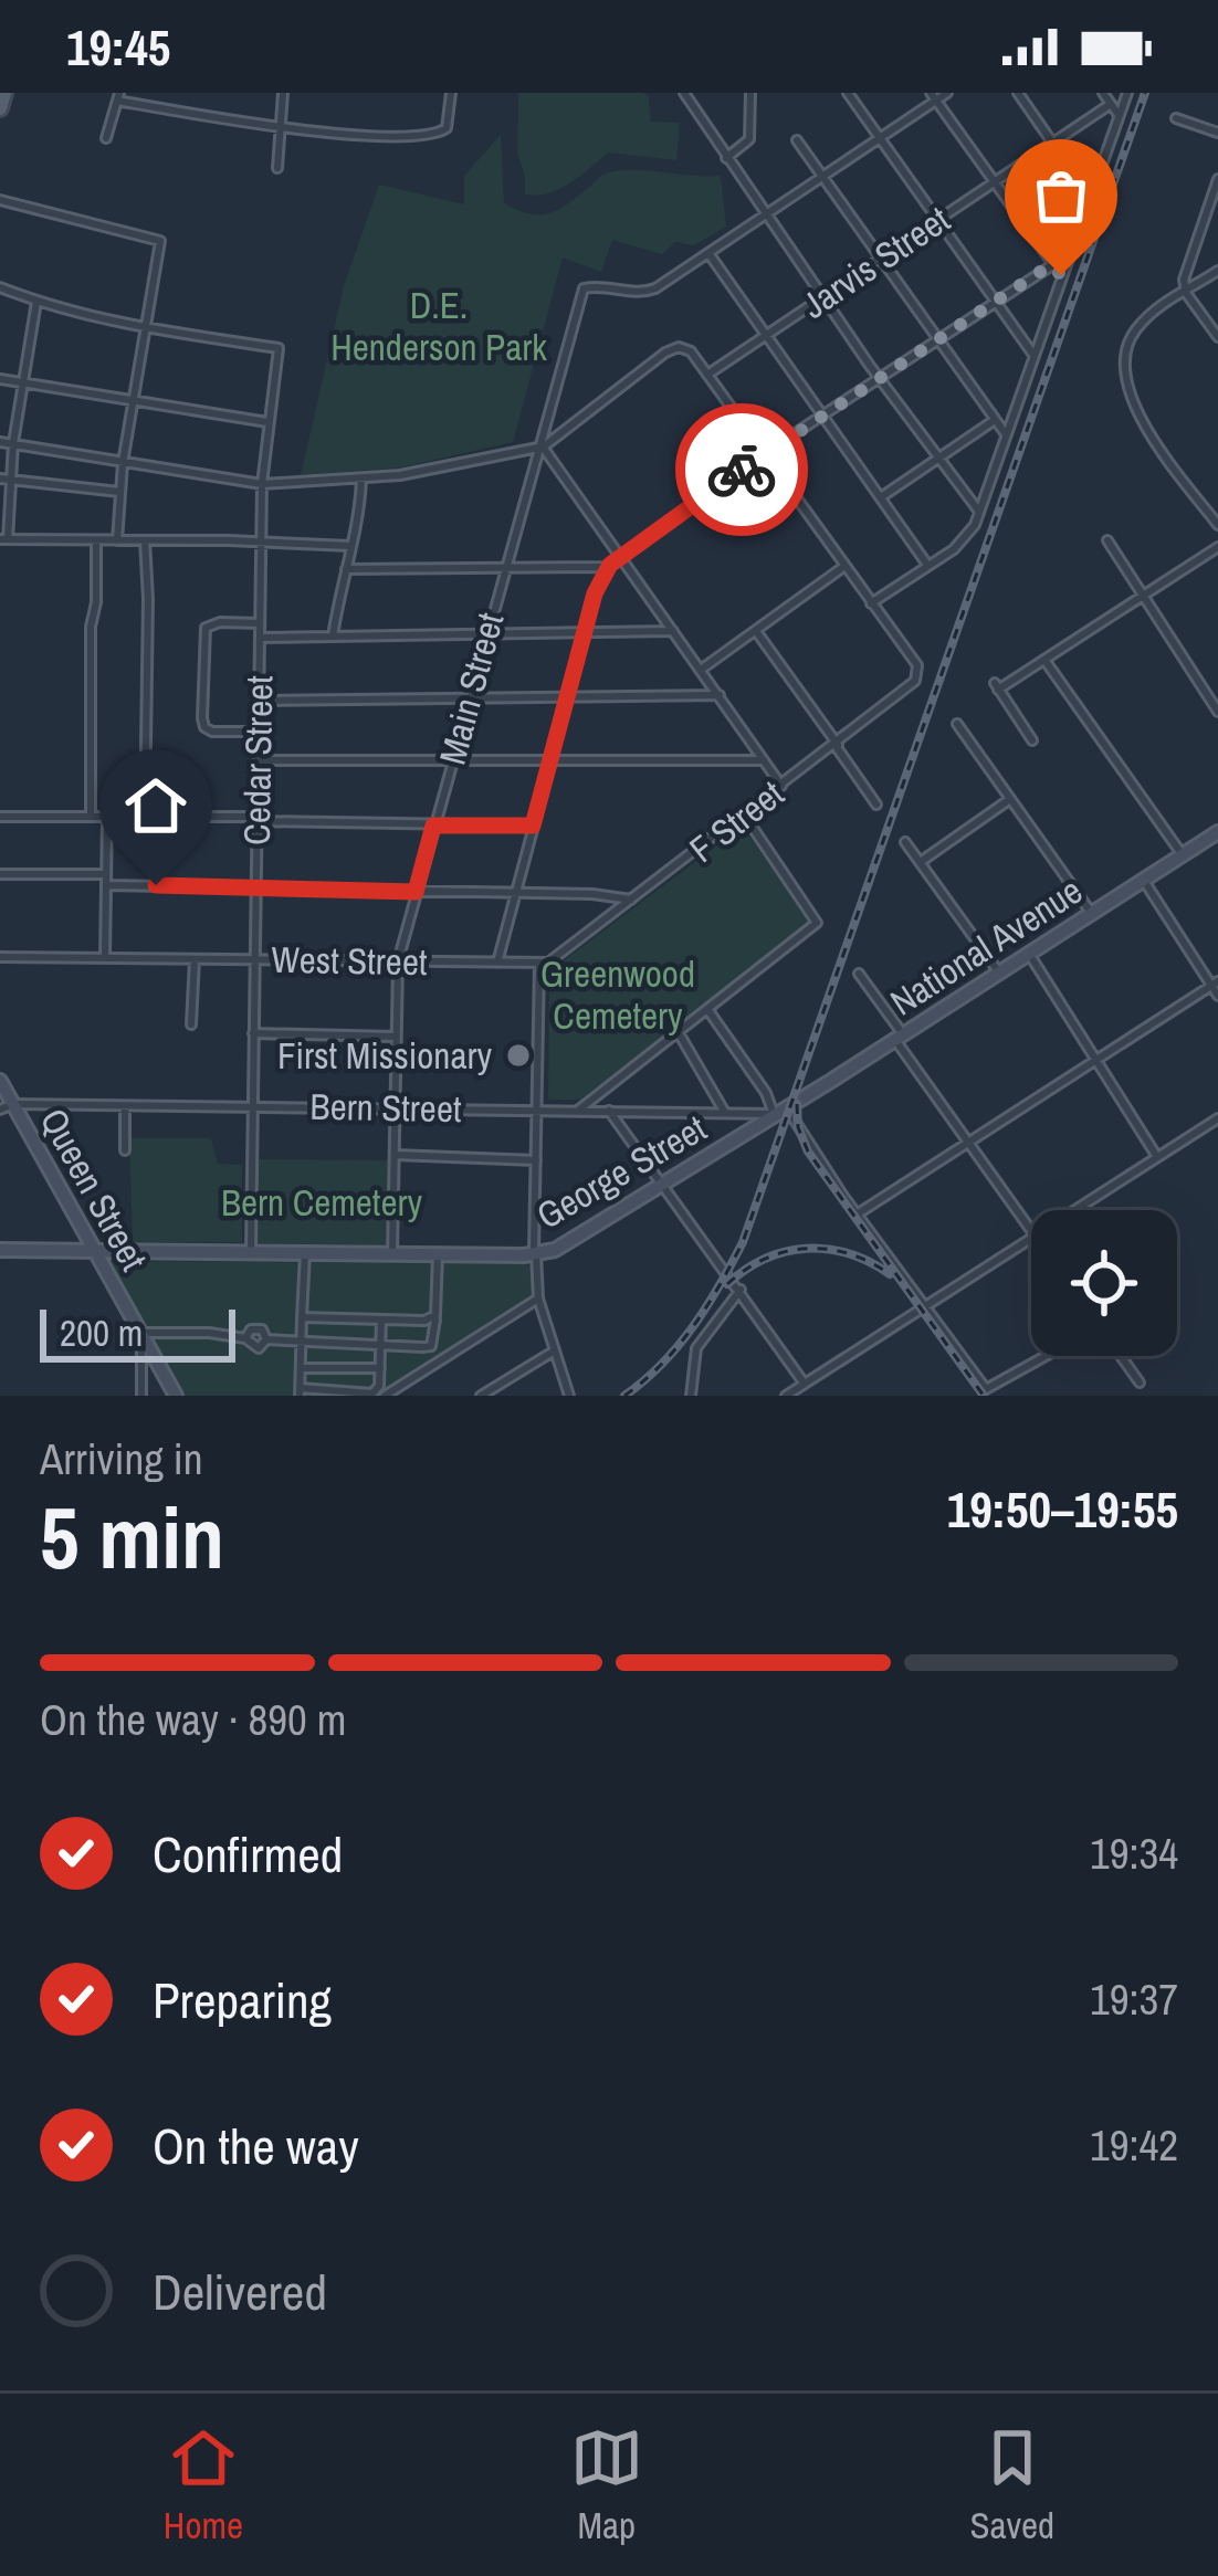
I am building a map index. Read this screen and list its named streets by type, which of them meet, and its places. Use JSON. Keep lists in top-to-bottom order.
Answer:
{
  "streets": {
    "street": [
      "Jarvis Street",
      "Main Street",
      "Cedar Street",
      "F Street",
      "National Avenue",
      "West Street",
      "Bern Street",
      "George Street",
      "Queen Street"
    ]
  },
  "crossings": [
    ["Main Street", "West Street"],
    ["Main Street", "Bern Street"],
    ["Main Street", "George Street"],
    ["Cedar Street", "West Street"],
    ["Cedar Street", "Bern Street"],
    ["Cedar Street", "George Street"],
    ["F Street", "West Street"],
    ["National Avenue", "Bern Street"],
    ["National Avenue", "George Street"],
    ["Bern Street", "George Street"],
    ["Bern Street", "Queen Street"],
    ["George Street", "Queen Street"]
  ],
  "parks": ["D.E. Henderson Park", "Greenwood Cemetery", "Bern Cemetery"],
  "places": ["First Missionary"],
  "scale_bar": "200 m",
  "page": {
    "status": "19:45",
    "scale": "200 m",
    "heading": ["5 min", "Arriving in", "19:50–19:55"],
    "bar": "On the way · 890 m",
    "list": [
      ["Confirmed", "19:34"],
      ["Preparing", "19:37"],
      ["On the way", "19:42"],
      "Delivered"
    ],
    "tabs": ["Home", "Map", "Saved"]
  }
}
